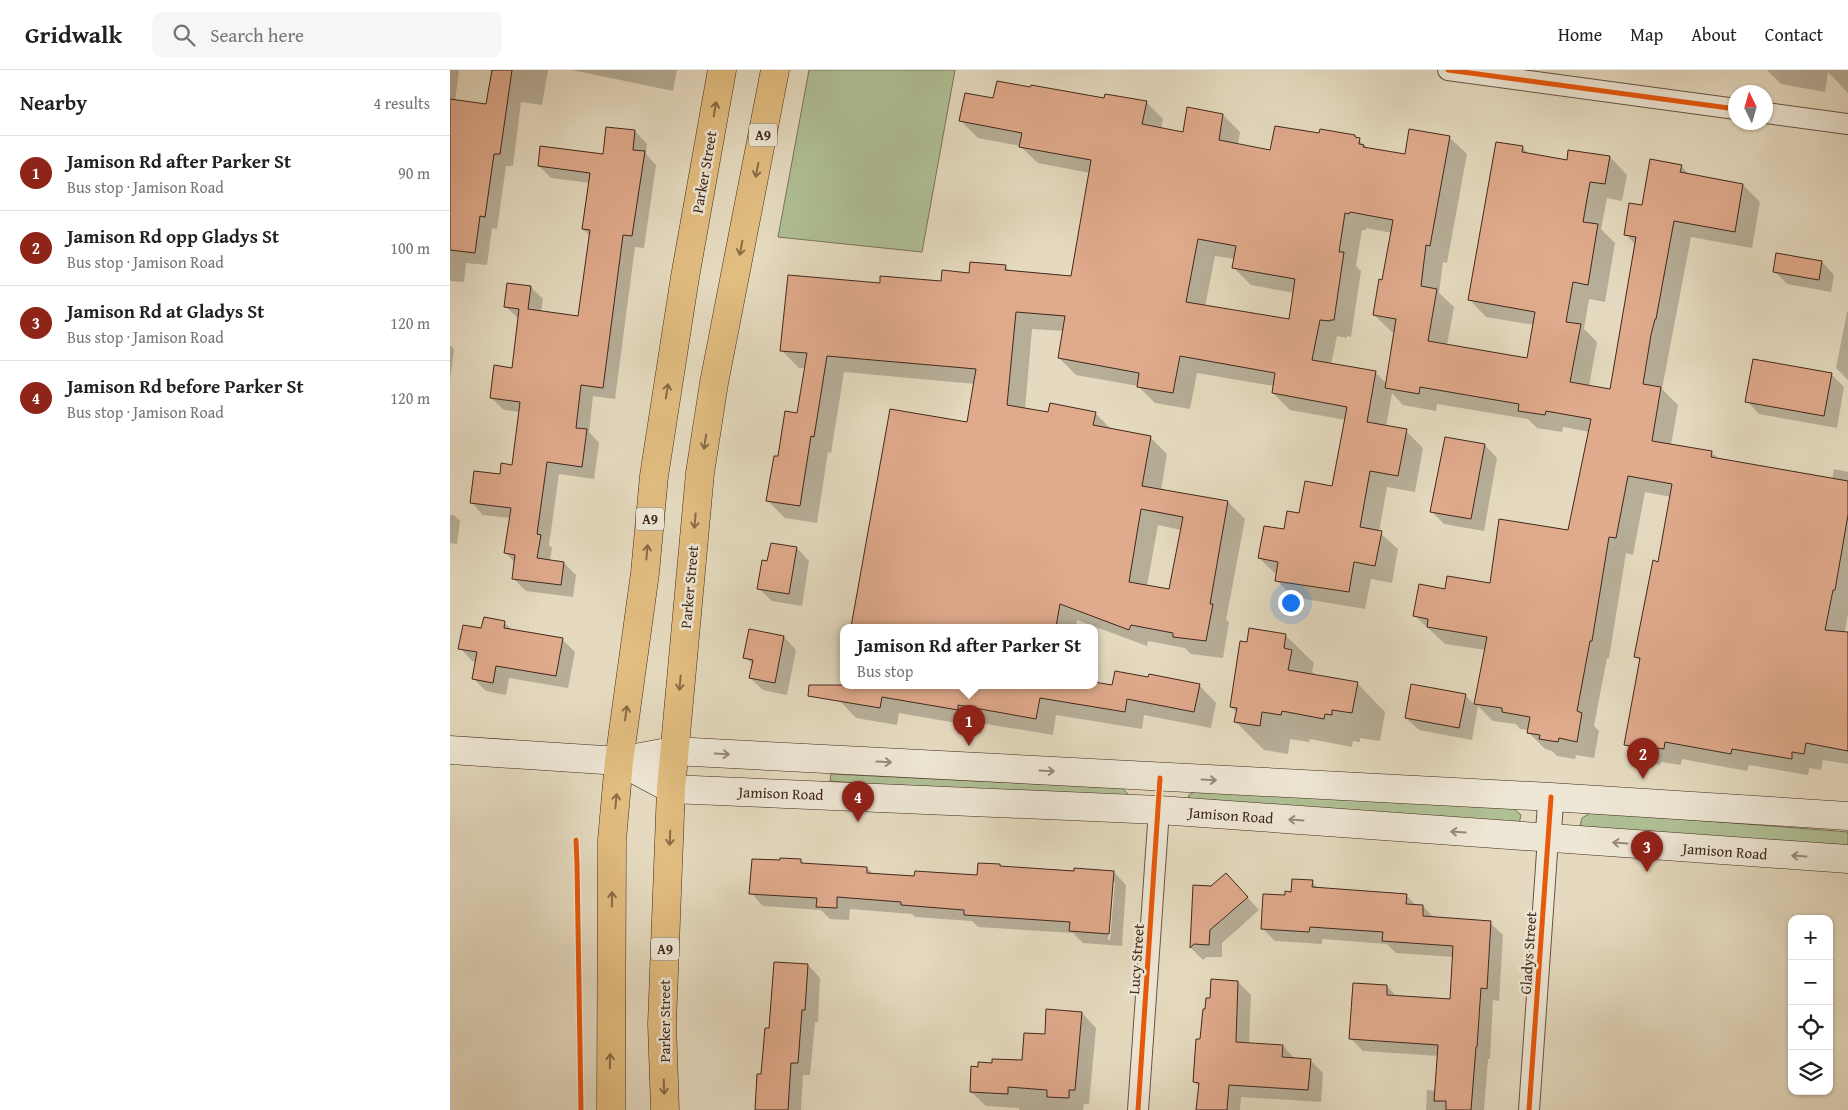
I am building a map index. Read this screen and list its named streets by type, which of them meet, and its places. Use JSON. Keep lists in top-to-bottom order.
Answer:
{
  "streets": {
    "highway": ["A9", "Parker Street"],
    "main road": ["Jamison Road"],
    "street": ["Gladys Street", "Lucy Street"]
  },
  "crossings": [
    ["Parker Street", "Jamison Road"],
    ["Jamison Road", "Gladys Street"],
    ["Jamison Road", "Lucy Street"]
  ],
  "north": "top",
  "page": {
    "header": "Gridwalk",
    "search": "Search here",
    "nav": [
      "Home",
      "Map",
      "About",
      "Contact"
    ],
    "heading": ["Nearby", "4 results"],
    "list": [
      {
        "mark": "1",
        "name": "Jamison Rd after Parker St",
        "note": "Bus stop · Jamison Road",
        "value": "90 m"
      },
      {
        "mark": "2",
        "name": "Jamison Rd opp Gladys St",
        "note": "Bus stop · Jamison Road",
        "value": "100 m"
      },
      {
        "mark": "3",
        "name": "Jamison Rd at Gladys St",
        "note": "Bus stop · Jamison Road",
        "value": "120 m"
      },
      {
        "mark": "4",
        "name": "Jamison Rd before Parker St",
        "note": "Bus stop · Jamison Road",
        "value": "120 m"
      }
    ],
    "popup": ["Jamison Rd after Parker St", "Bus stop"],
    "pins": [
      "1",
      "2",
      "4",
      "3"
    ],
    "map_buttons": ["+", "−"]
  }
}
